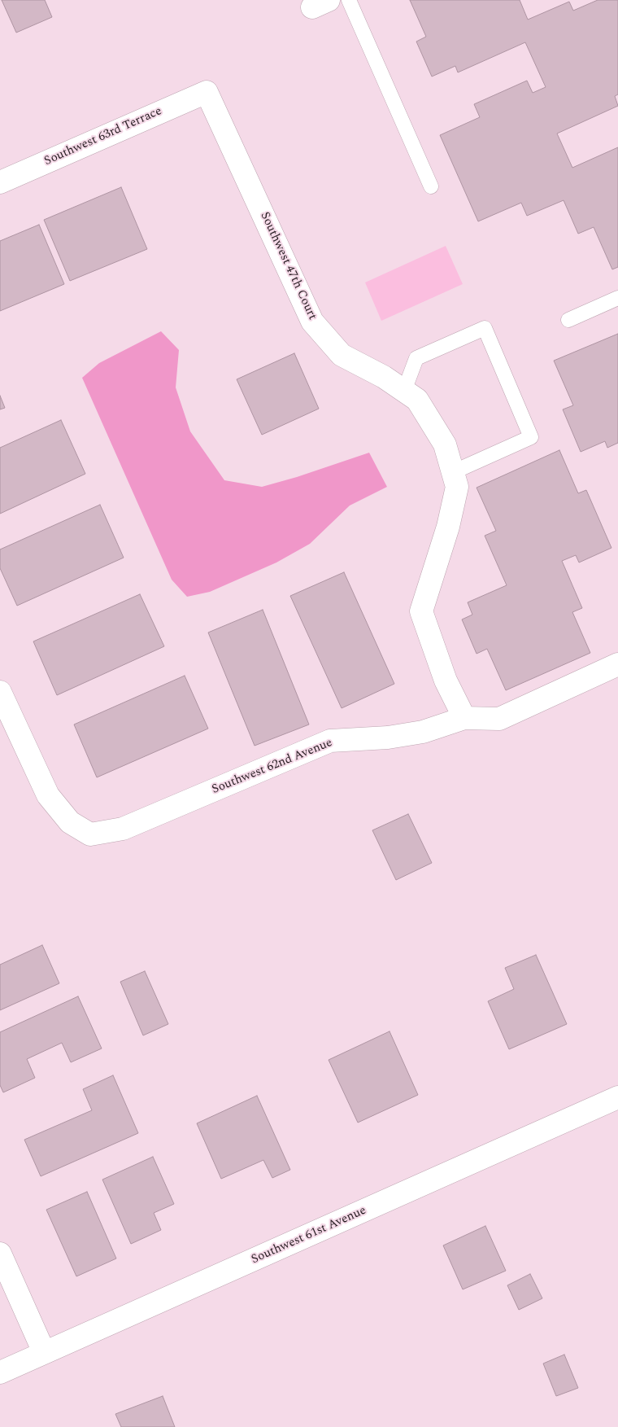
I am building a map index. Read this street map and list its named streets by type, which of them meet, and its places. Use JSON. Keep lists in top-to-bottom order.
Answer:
{
  "streets": {
    "street": [
      "Southwest 63rd Terrace",
      "Southwest 47th Court",
      "Southwest 62nd Avenue",
      "Southwest 61st Avenue"
    ]
  },
  "crossings": [
    ["Southwest 63rd Terrace", "Southwest 47th Court"],
    ["Southwest 47th Court", "Southwest 62nd Avenue"]
  ]
}
